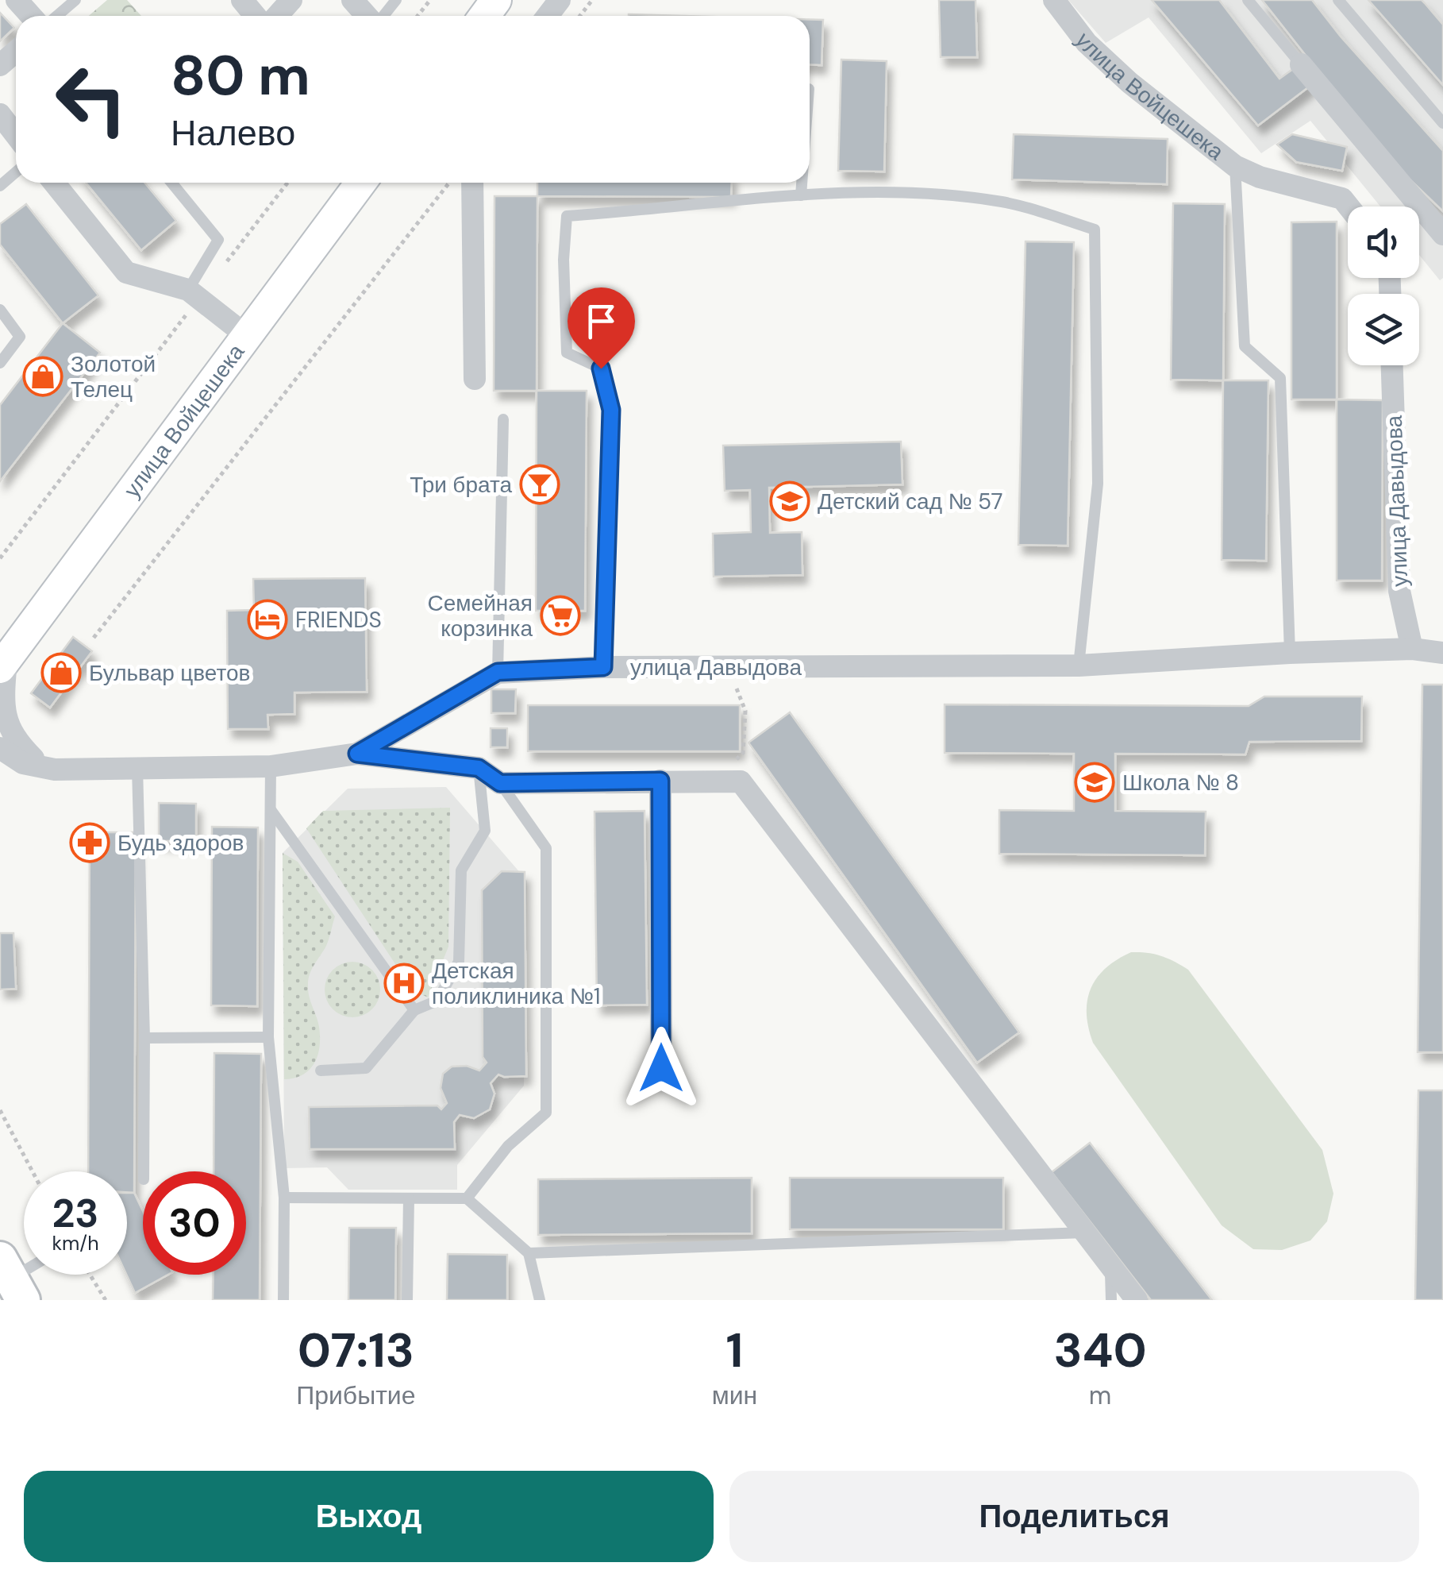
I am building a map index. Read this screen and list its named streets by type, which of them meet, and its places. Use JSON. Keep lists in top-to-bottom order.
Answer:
{
  "streets": {
    "main road": ["улица Войцешека"],
    "street": ["улица Давыдова"]
  },
  "places": {
    "shop": ["Золотой Телец", "Бульвар цветов"],
    "bar": ["Три брата"],
    "school or university": ["Детский сад № 57", "Школа № 8"],
    "supermarket": ["Семейная корзинка"],
    "hotel": ["FRIENDS"],
    "pharmacy": ["Будь здоров"],
    "hospital": ["Детская поликлиника №1"]
  },
  "page": {
    "turn": ["80 m", "Налево"],
    "speed": "23 km/h",
    "limit": "30",
    "eta": [
      "07:13",
      "Прибытие",
      "1",
      "мин",
      "340",
      "m"
    ],
    "buttons": ["Выход", "Поделиться"]
  }
}
